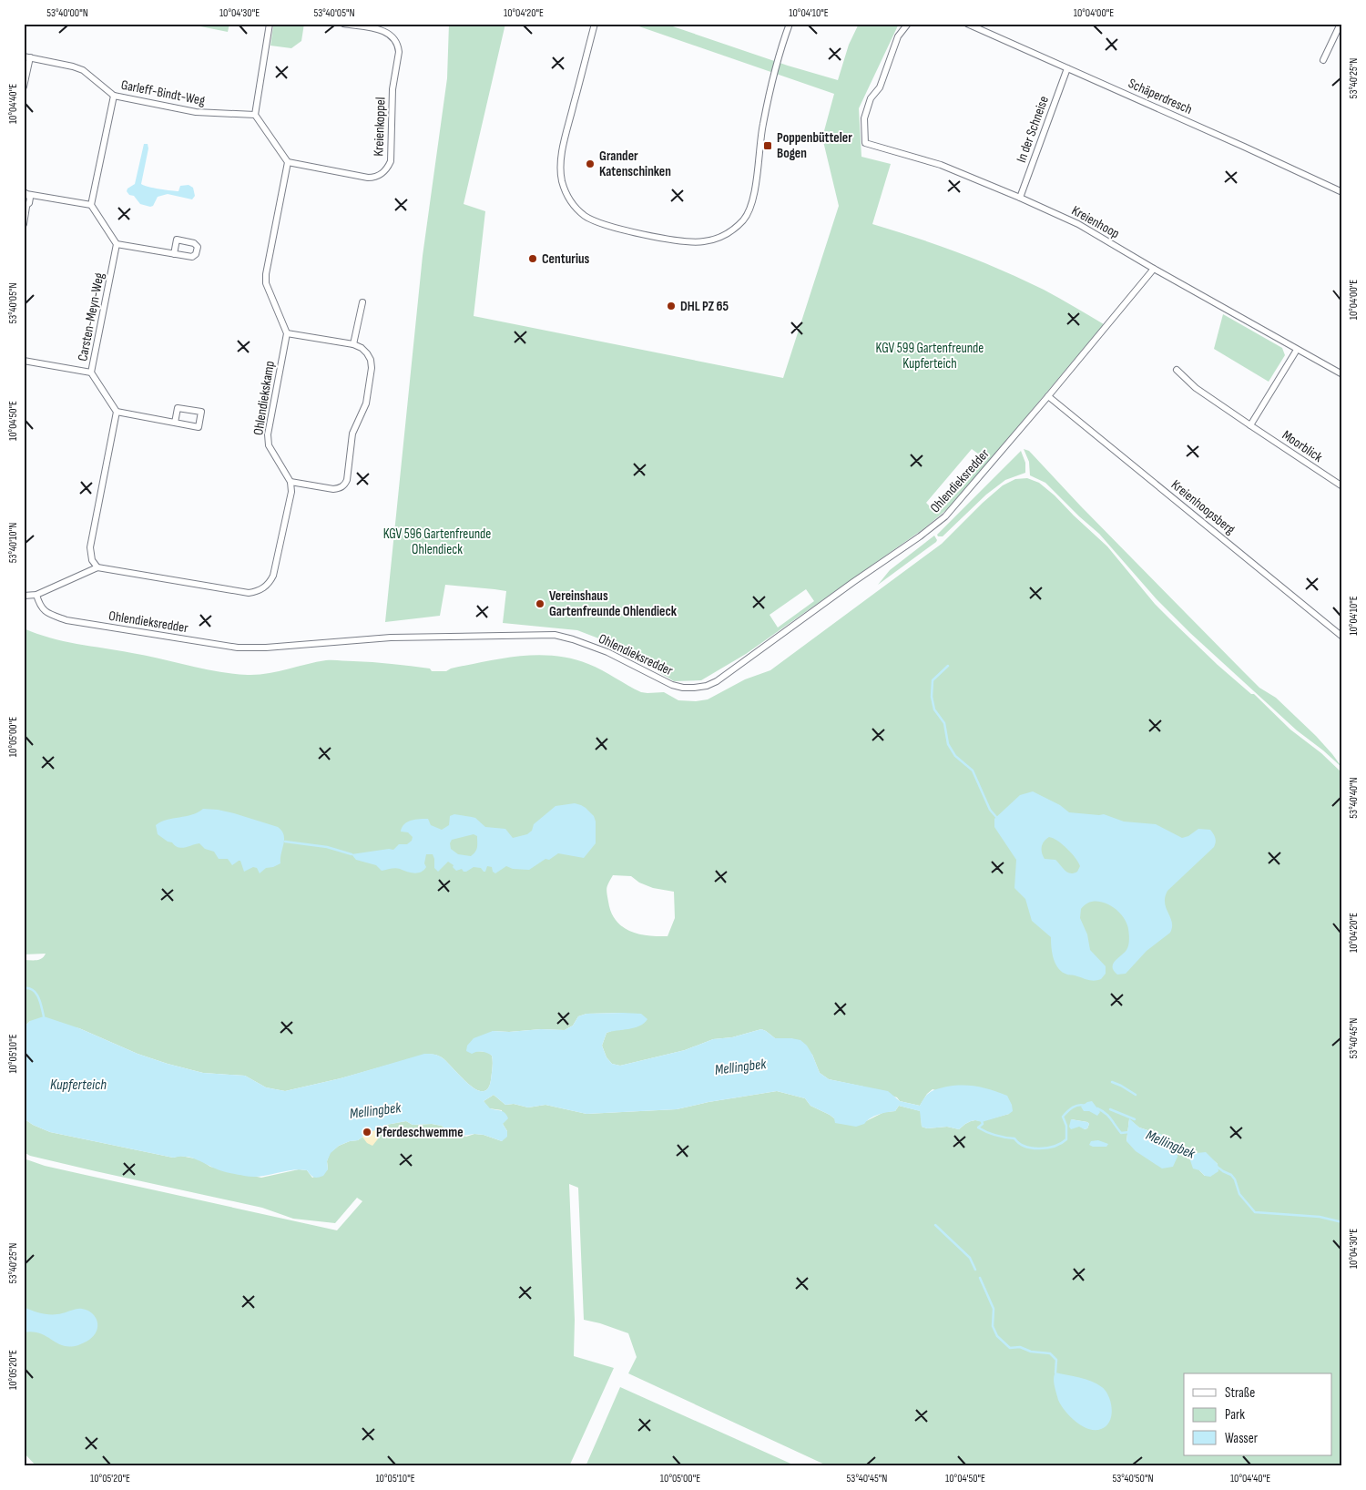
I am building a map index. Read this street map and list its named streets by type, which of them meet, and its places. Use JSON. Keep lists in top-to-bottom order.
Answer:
{
  "streets": {
    "street": [
      "Garleff-Bindt-Weg",
      "Schäperdresch",
      "Kreienkoppel",
      "In der Schneise",
      "Kreienhoop",
      "Carsten-Meyn-Weg",
      "Ohlendiekskamp",
      "Moorblick",
      "Ohlendieksredder",
      "Kreienhoopsberg"
    ]
  },
  "crossings": [
    ["Schäperdresch", "In der Schneise"],
    ["In der Schneise", "Kreienhoop"],
    ["Kreienhoop", "Ohlendieksredder"],
    ["Ohlendieksredder", "Kreienhoopsberg"]
  ],
  "water": ["Mellingbek", "Kupferteich"],
  "parks": ["KGV 599 Gartenfreunde Kupferteich", "KGV 596 Gartenfreunde Ohlendieck"],
  "places": {
    "transit": ["Poppenbütteler Bogen"],
    "other": [
      "Grander Katenschinken",
      "Centurius",
      "DHL PZ 65",
      "Vereinshaus Gartenfreunde Ohlendieck",
      "Pferdeschwemme"
    ]
  },
  "legend": ["Straße", "Park", "Wasser"],
  "coordinates": [
    "53°40'00\"N",
    "10°04'30\"E",
    "53°40'05\"N",
    "10°04'20\"E",
    "10°04'10\"E",
    "10°04'00\"E",
    "53°40'25\"N",
    "10°04'40\"E",
    "10°04'50\"E",
    "53°40'10\"N",
    "10°05'00\"E",
    "53°40'40\"N",
    "53°40'45\"N",
    "10°05'10\"E",
    "10°05'20\"E",
    "53°40'50\"N"
  ]
}
